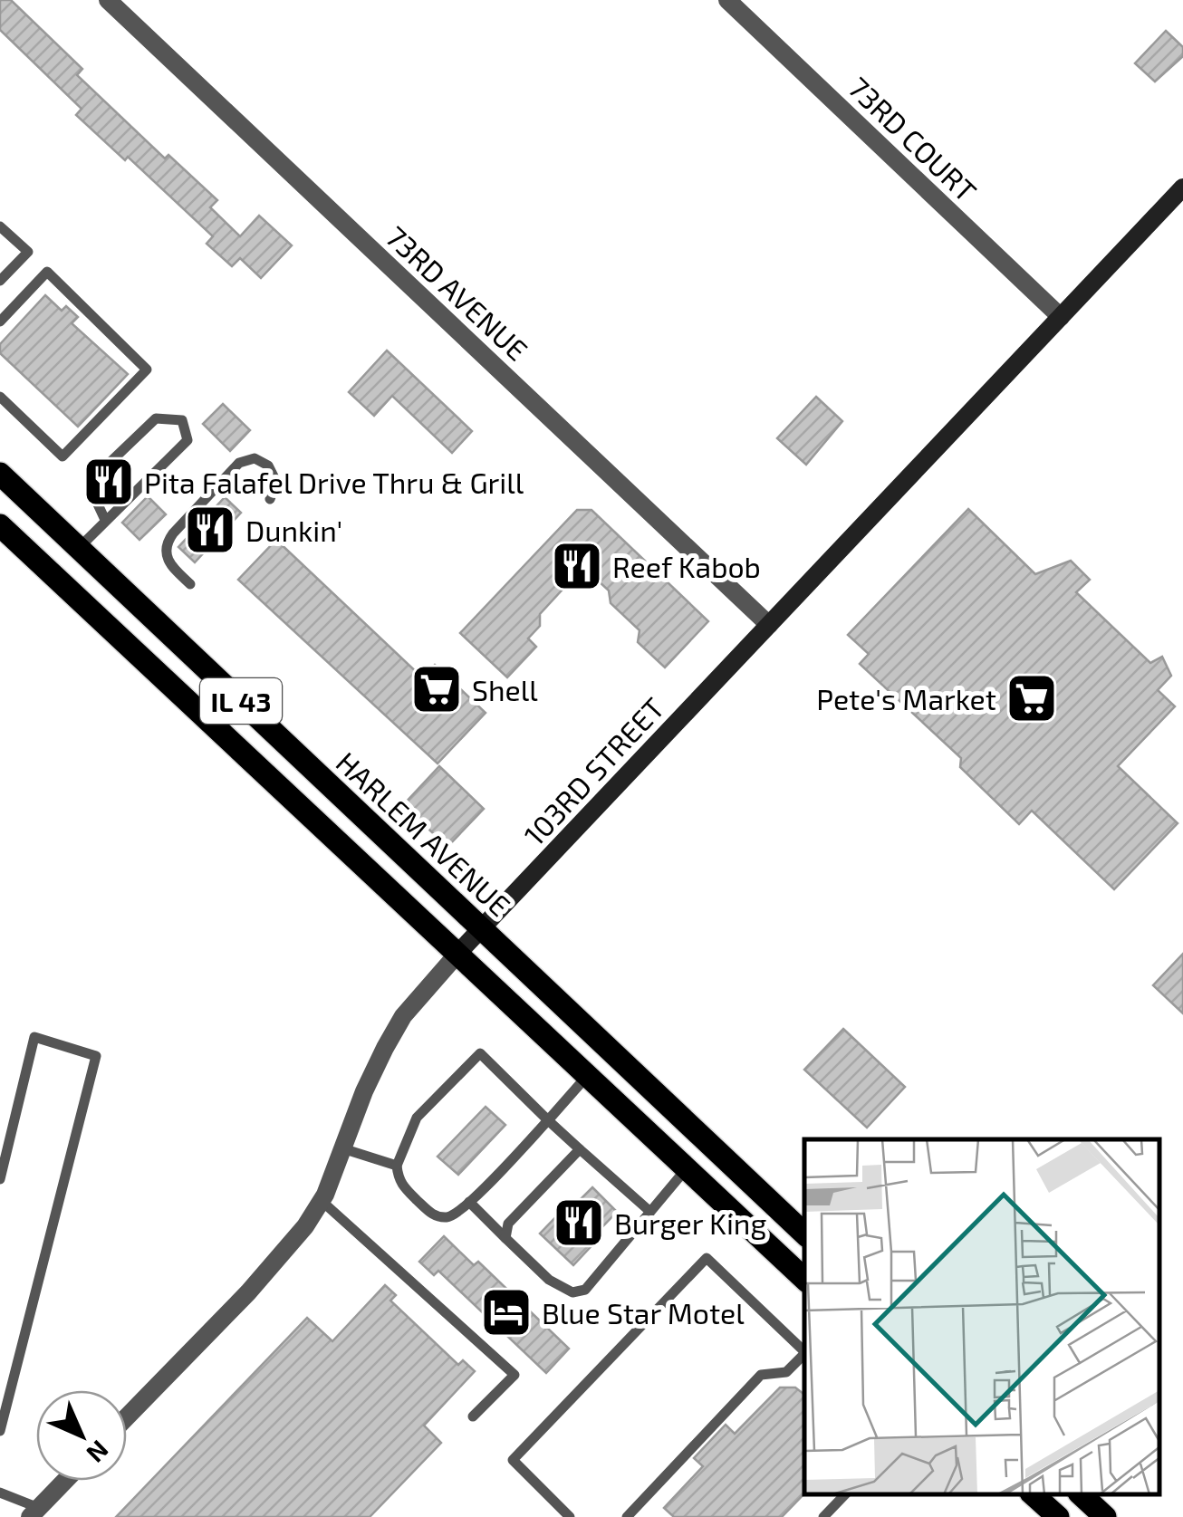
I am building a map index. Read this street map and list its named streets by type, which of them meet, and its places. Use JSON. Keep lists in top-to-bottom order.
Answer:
{
  "streets": {
    "main road": ["IL 43", "HARLEM AVENUE"],
    "street": ["73RD COURT", "73RD AVENUE", "103RD STREET"]
  },
  "crossings": [
    ["73RD COURT", "103RD STREET"],
    ["73RD AVENUE", "103RD STREET"],
    ["IL 43", "103RD STREET"],
    ["103RD STREET", "HARLEM AVENUE"]
  ],
  "places": {
    "restaurant": [
      "Pita Falafel Drive Thru & Grill",
      "Dunkin'",
      "Reef Kabob",
      "Burger King"
    ],
    "supermarket": ["Shell", "Pete's Market"],
    "hotel": ["Blue Star Motel"]
  },
  "north": "bottom right"
}
